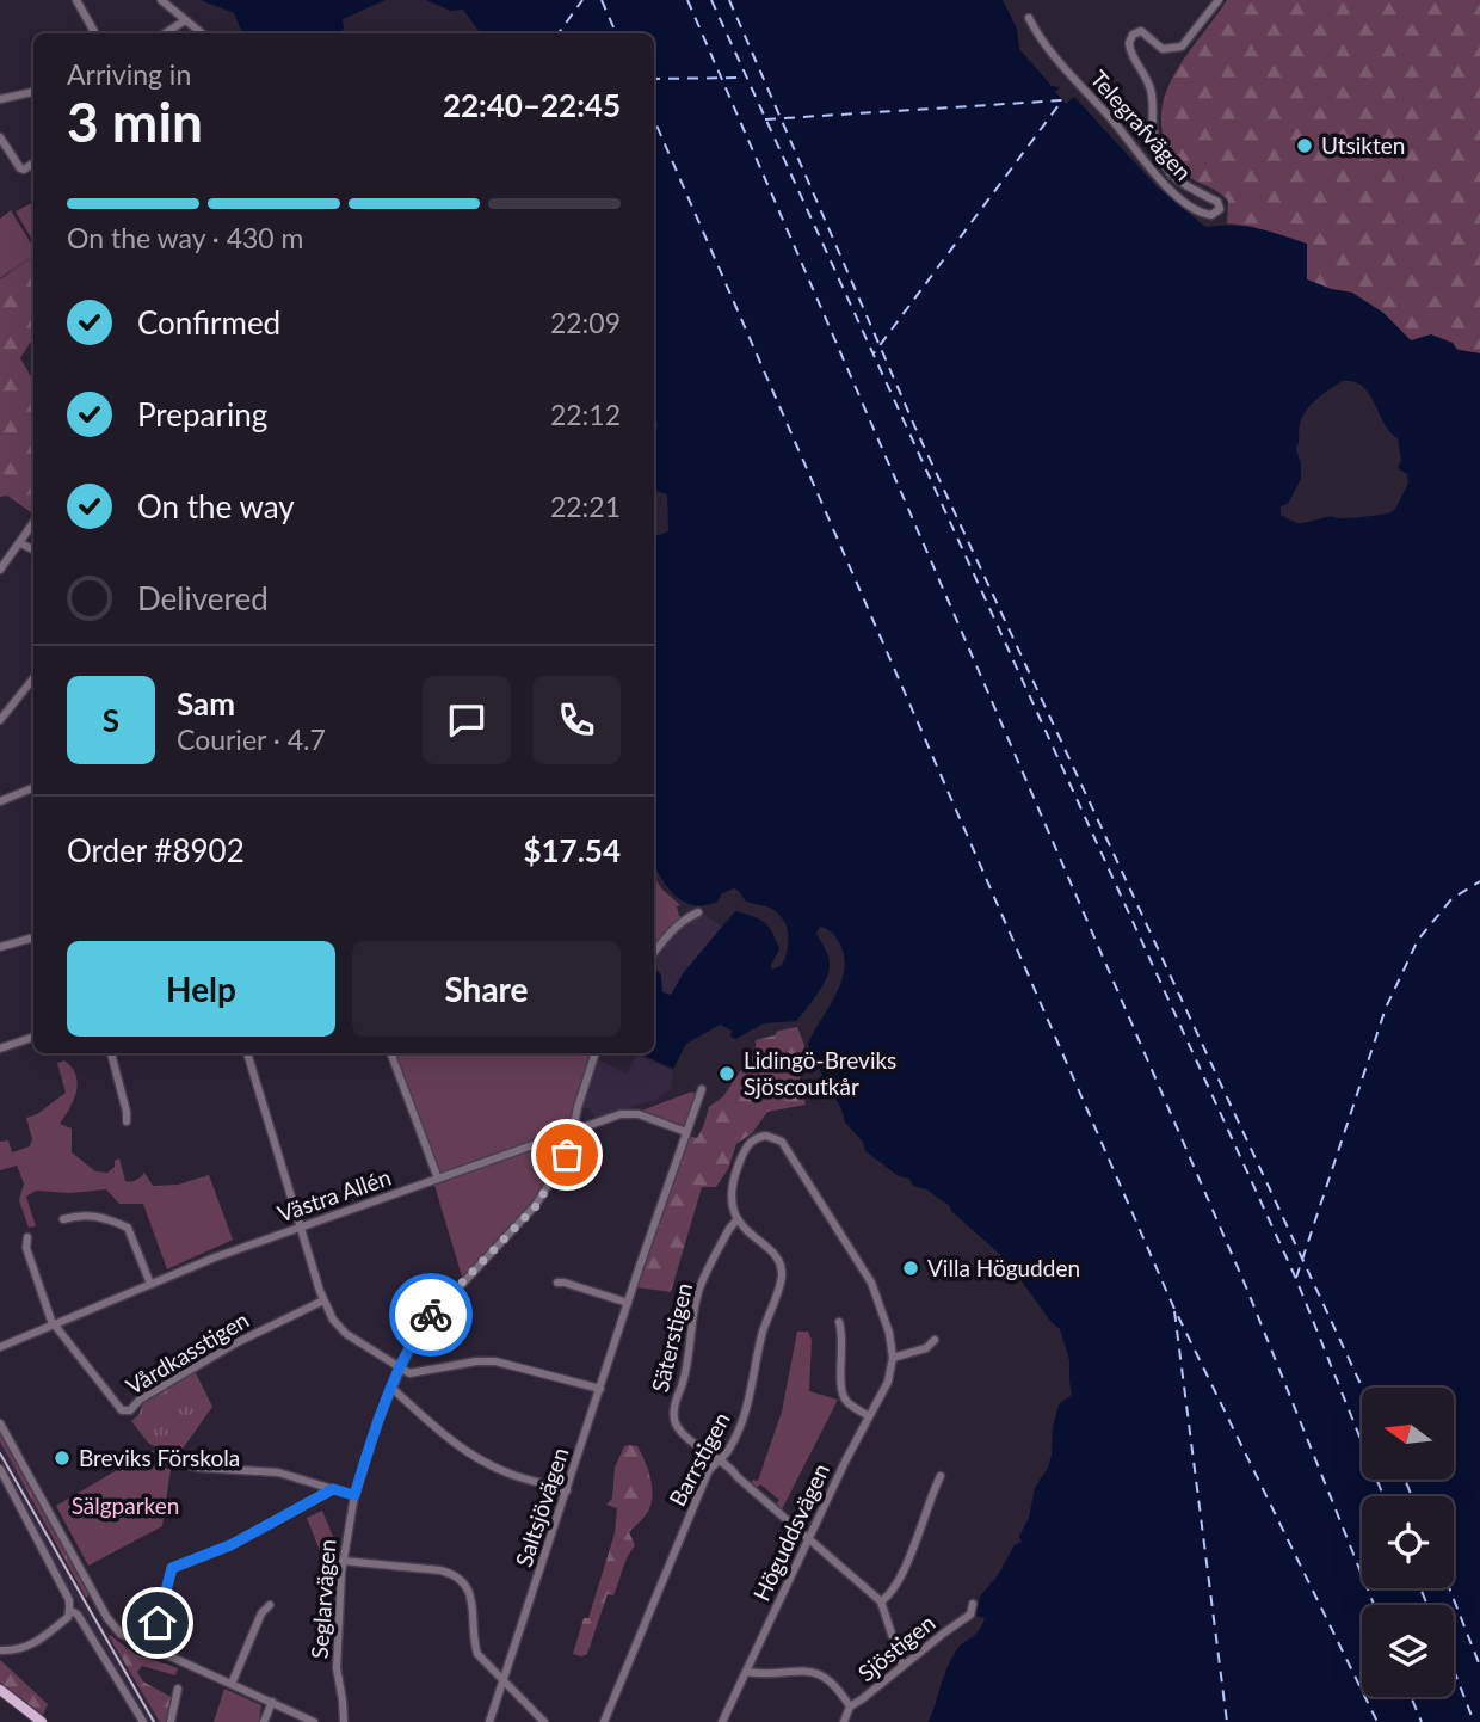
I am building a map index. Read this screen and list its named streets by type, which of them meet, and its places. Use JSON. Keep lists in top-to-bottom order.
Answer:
{
  "streets": {
    "street": [
      "Telegrafvägen",
      "Västra Allén",
      "Säterstigen",
      "Vårdkasstigen",
      "Barrstigen",
      "Saltsjövägen",
      "Höguddsvägen",
      "Seglarvägen",
      "Sjöstigen"
    ]
  },
  "crossings": [
    ["Västra Allén", "Vårdkasstigen"],
    ["Västra Allén", "Saltsjövägen"],
    ["Västra Allén", "Seglarvägen"],
    ["Säterstigen", "Barrstigen"]
  ],
  "parks": ["Sälgparken"],
  "places": [
    "Utsikten",
    "Lidingö-Breviks Sjöscoutkår",
    "Villa Högudden",
    "Breviks Förskola"
  ],
  "north": "left",
  "page": {
    "heading": ["3 min", "Arriving in", "22:40–22:45"],
    "panel": [
      "Sam",
      "Courier · 4.7",
      "Order #8902",
      "$17.54"
    ],
    "bar": "On the way · 430 m",
    "list": [
      ["Confirmed", "22:09"],
      ["Preparing", "22:12"],
      ["On the way", "22:21"],
      "Delivered"
    ],
    "round": "S",
    "buttons": ["Help", "Share"]
  }
}
